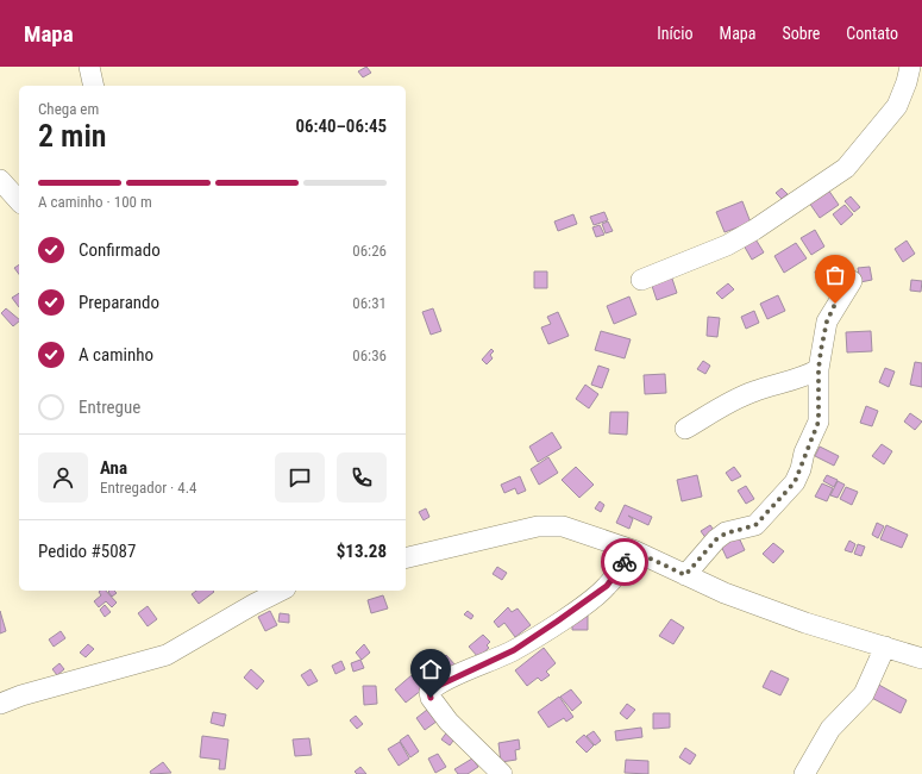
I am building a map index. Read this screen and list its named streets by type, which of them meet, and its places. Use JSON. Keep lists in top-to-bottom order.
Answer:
{
  "page": {
    "header": "Mapa",
    "nav": [
      "Início",
      "Mapa",
      "Sobre",
      "Contato"
    ],
    "heading": ["2 min", "Chega em", "06:40–06:45"],
    "panel": [
      "Ana",
      "Entregador · 4.4",
      "Pedido #5087",
      "$13.28"
    ],
    "bar": "A caminho · 100 m",
    "list": [
      ["Confirmado", "06:26"],
      ["Preparando", "06:31"],
      ["A caminho", "06:36"],
      "Entregue"
    ]
  }
}
